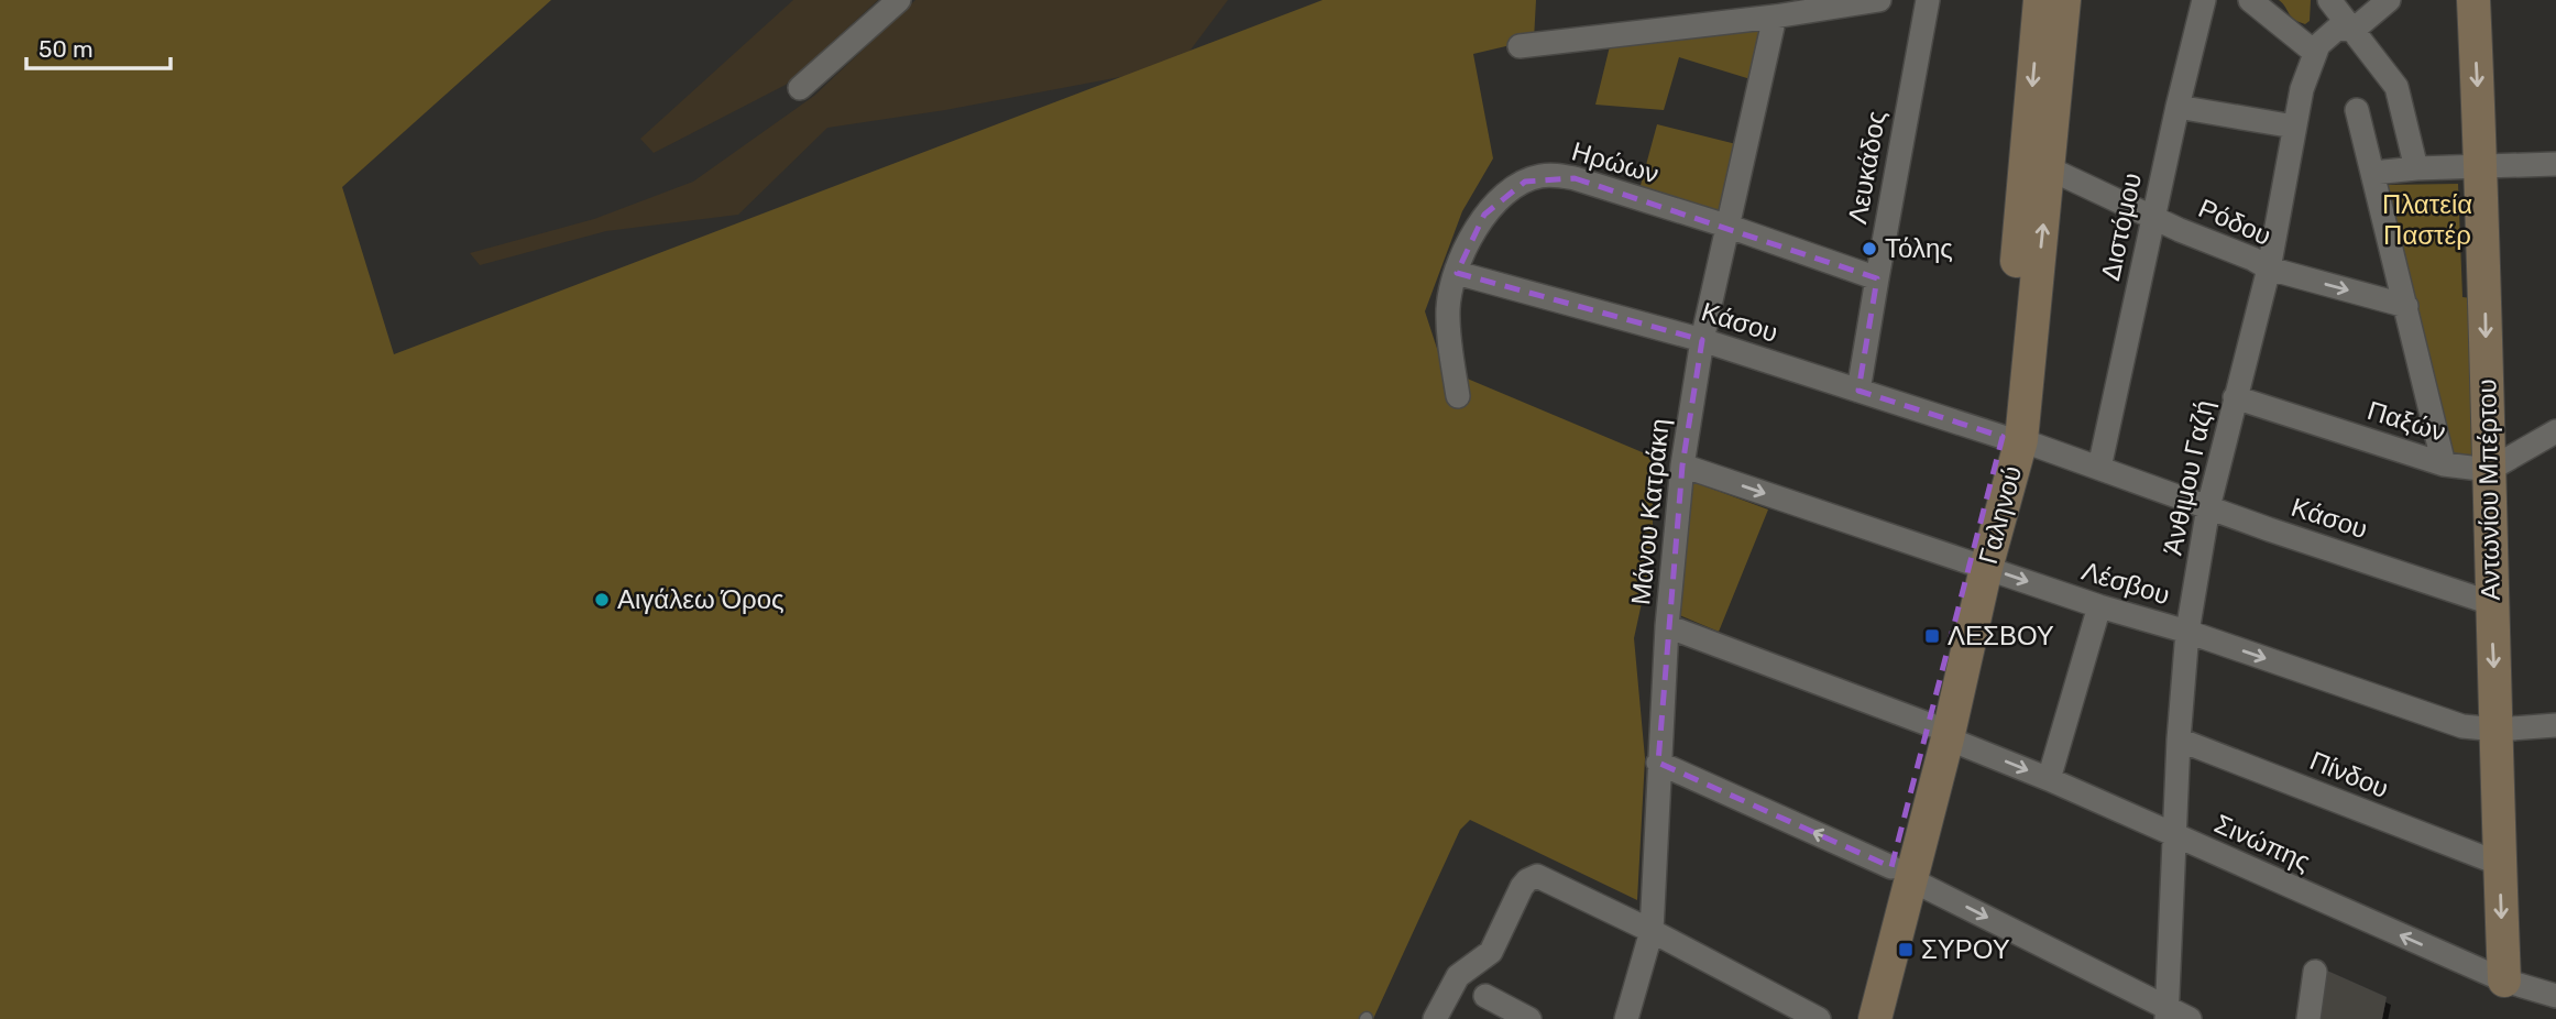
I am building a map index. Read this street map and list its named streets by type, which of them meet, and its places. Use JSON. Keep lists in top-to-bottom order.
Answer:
{
  "streets": {
    "street": [
      "Ηρώων",
      "Λευκάδος",
      "Ρόδου",
      "Διστόμου",
      "Κάσου",
      "Παξών",
      "Άνθιμου Γαζή",
      "Αντωνίου Μπέρτου",
      "Μάνου Κατράκη",
      "Γαληνού",
      "Λέσβου",
      "Πίνδου",
      "Σινώπης"
    ]
  },
  "crossings": [
    ["Ηρώων", "Λευκάδος"],
    ["Ηρώων", "Κάσου"],
    ["Ηρώων", "Μάνου Κατράκη"],
    ["Λευκάδος", "Κάσου"],
    ["Ρόδου", "Διστόμου"],
    ["Ρόδου", "Άνθιμου Γαζή"],
    ["Ρόδου", "Γαληνού"],
    ["Διστόμου", "Κάσου"],
    ["Κάσου", "Άνθιμου Γαζή"],
    ["Κάσου", "Αντωνίου Μπέρτου"],
    ["Κάσου", "Μάνου Κατράκη"],
    ["Κάσου", "Γαληνού"],
    ["Παξών", "Άνθιμου Γαζή"],
    ["Παξών", "Αντωνίου Μπέρτου"],
    ["Άνθιμου Γαζή", "Λέσβου"],
    ["Άνθιμου Γαζή", "Πίνδου"],
    ["Άνθιμου Γαζή", "Σινώπης"],
    ["Αντωνίου Μπέρτου", "Λέσβου"],
    ["Αντωνίου Μπέρτου", "Πίνδου"],
    ["Αντωνίου Μπέρτου", "Σινώπης"],
    ["Μάνου Κατράκη", "Λέσβου"],
    ["Μάνου Κατράκη", "Σινώπης"],
    ["Γαληνού", "Λέσβου"],
    ["Γαληνού", "Σινώπης"]
  ],
  "one_way": ["Λέσβου"],
  "parks": ["Πλατεία Παστέρ"],
  "places": {
    "other": ["Τόλης", "Αιγάλεω Όρος"],
    "transit": ["ΛΕΣΒΟΥ", "ΣΥΡΟΥ"]
  },
  "scale_bar": "50 m"
}
